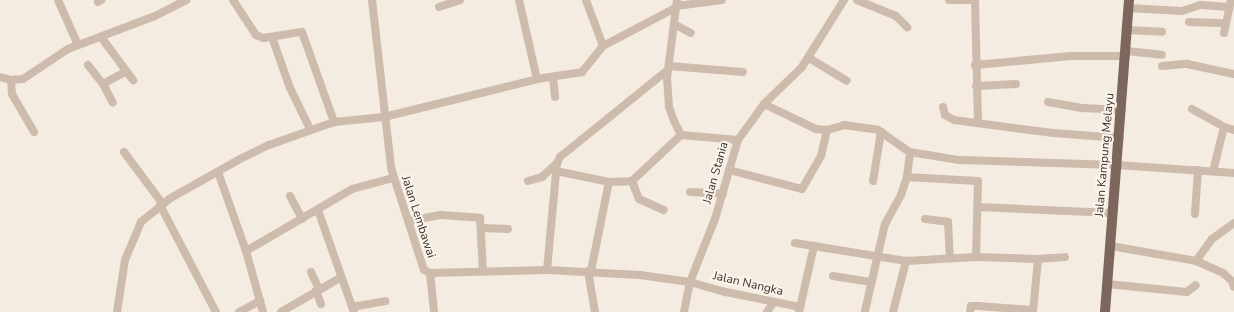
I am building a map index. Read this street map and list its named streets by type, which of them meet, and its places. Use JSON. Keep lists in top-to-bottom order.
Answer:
{
  "streets": {
    "main road": ["Jalan Kampung Melayu"],
    "street": ["Jalan Stania", "Jalan Lembawai", "Jalan Nangka"]
  },
  "crossings": [
    ["Jalan Stania", "Jalan Lembawai"],
    ["Jalan Stania", "Jalan Nangka"],
    ["Jalan Lembawai", "Jalan Nangka"]
  ]
}
